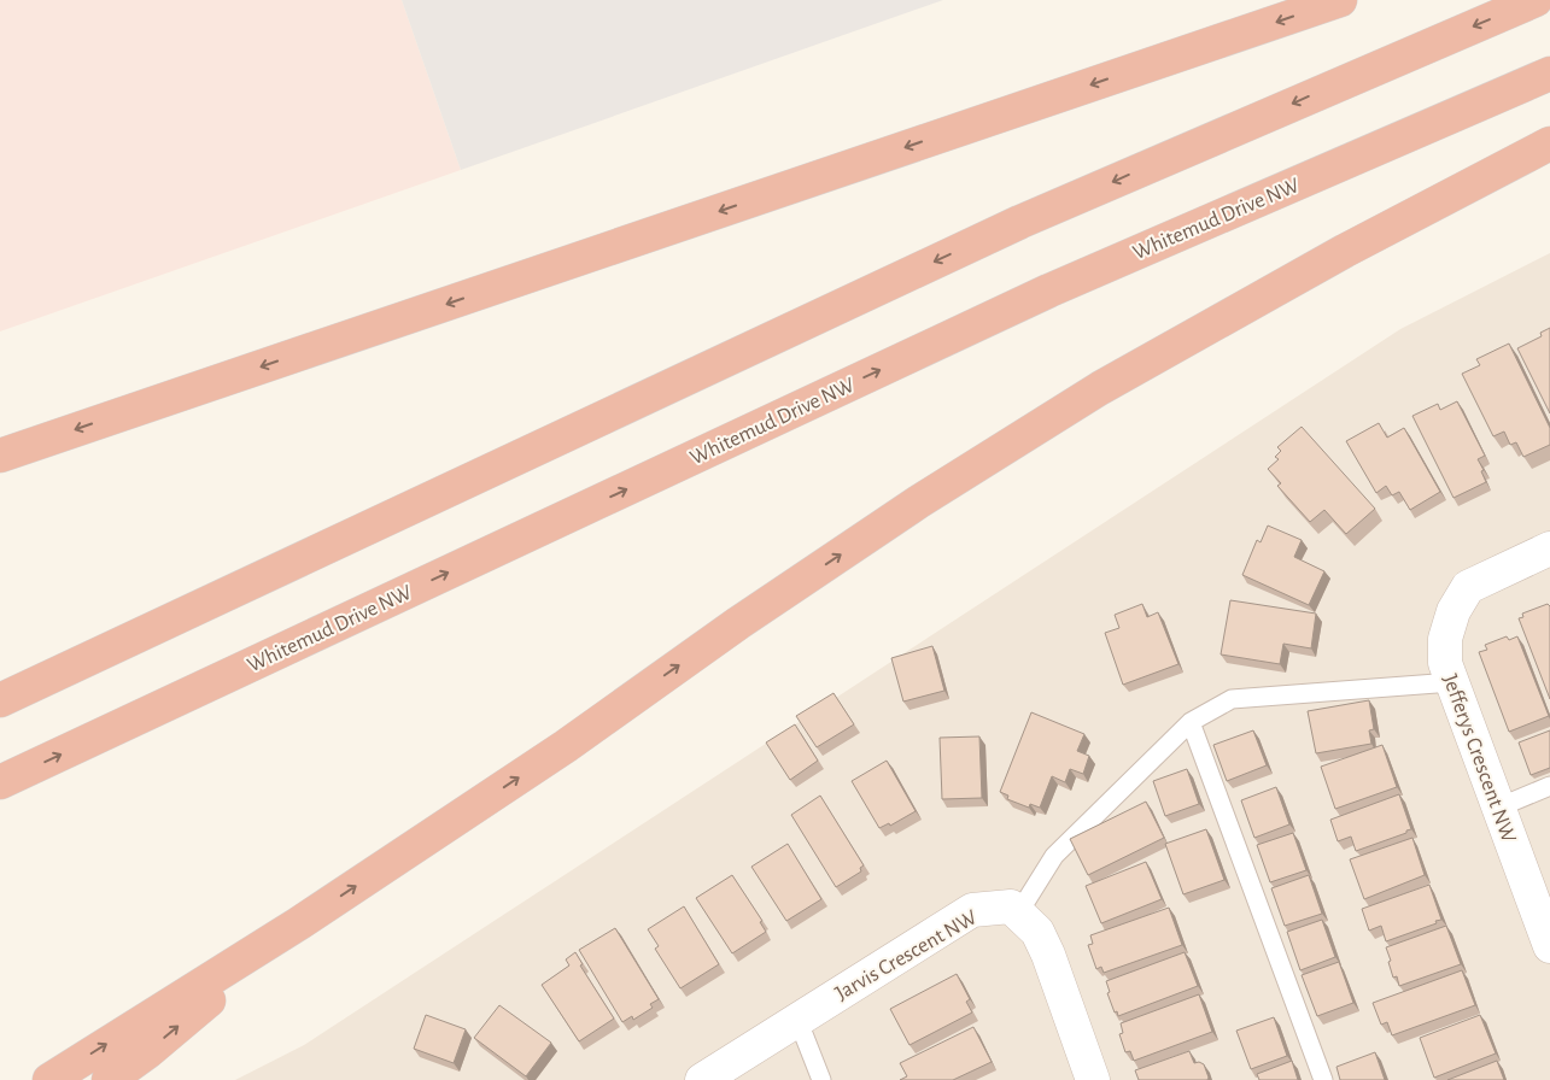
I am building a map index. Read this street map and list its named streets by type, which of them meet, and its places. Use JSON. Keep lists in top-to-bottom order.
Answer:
{
  "streets": {
    "highway": ["Whitemud Drive NW"],
    "street": ["Jefferys Crescent NW", "Jarvis Crescent NW"]
  }
}
